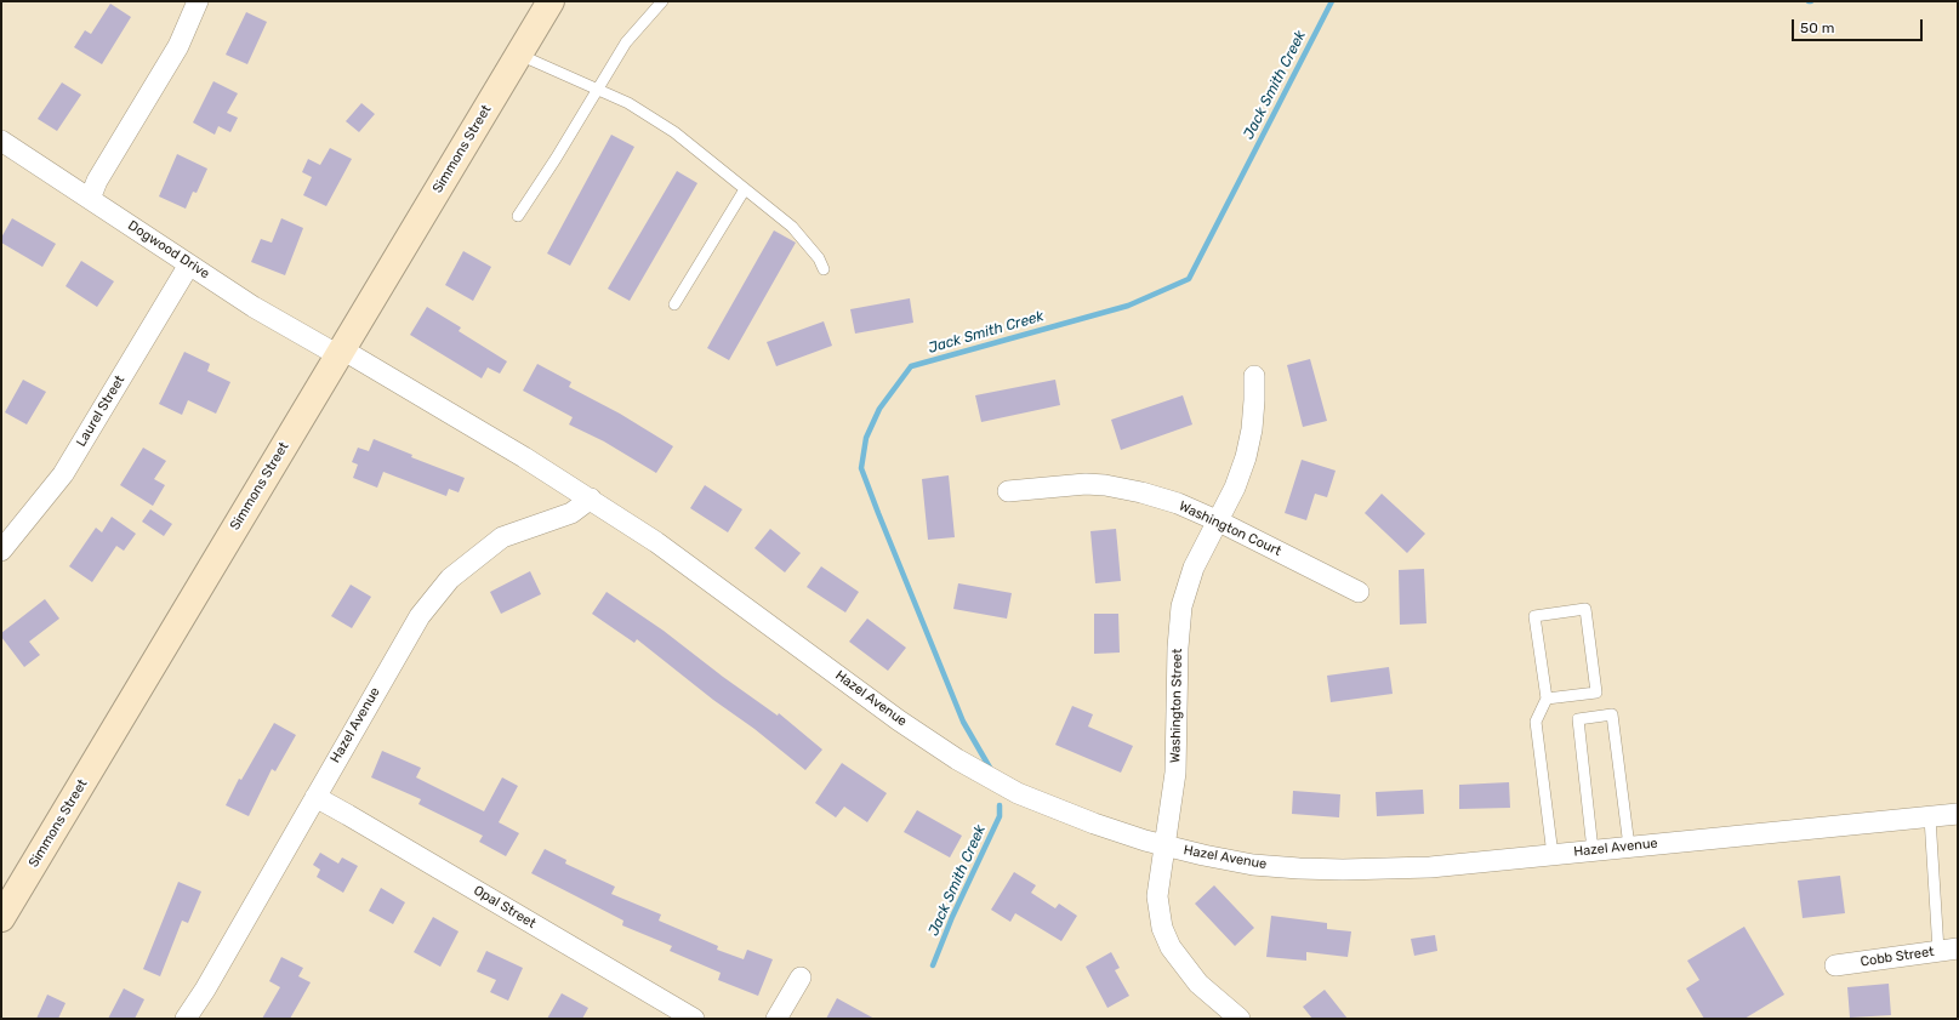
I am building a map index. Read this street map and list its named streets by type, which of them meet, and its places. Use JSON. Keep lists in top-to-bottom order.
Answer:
{
  "streets": {
    "street": [
      "Simmons Street",
      "Dogwood Drive",
      "Laurel Street",
      "Washington Court",
      "Hazel Avenue",
      "Washington Street",
      "Opal Street",
      "Cobb Street"
    ]
  },
  "crossings": [
    ["Simmons Street", "Dogwood Drive"],
    ["Simmons Street", "Hazel Avenue"],
    ["Dogwood Drive", "Laurel Street"],
    ["Dogwood Drive", "Hazel Avenue"],
    ["Washington Court", "Washington Street"],
    ["Hazel Avenue", "Washington Street"],
    ["Hazel Avenue", "Opal Street"]
  ],
  "water": ["Jack Smith Creek"],
  "scale_bar": "50 m"
}
